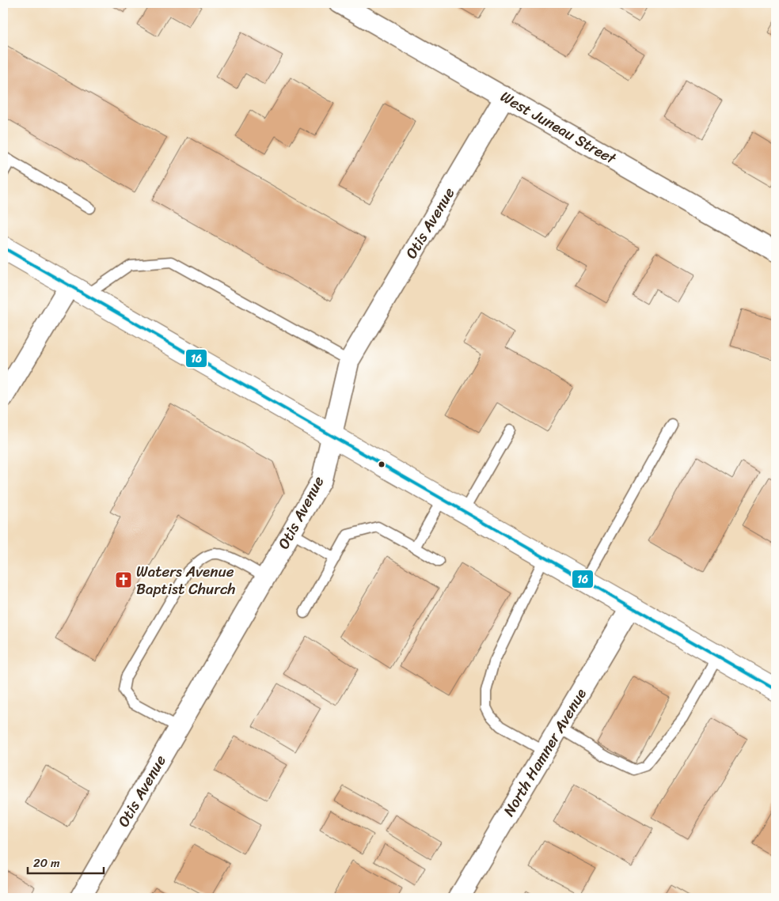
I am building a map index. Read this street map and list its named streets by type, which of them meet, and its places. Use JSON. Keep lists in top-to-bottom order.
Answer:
{
  "streets": {
    "street": ["West Juneau Street", "Otis Avenue", "North Hamner Avenue"]
  },
  "crossings": [
    ["West Juneau Street", "Otis Avenue"]
  ],
  "places": {
    "church": ["Waters Avenue Baptist Church"]
  },
  "lines": ["transit line 16"],
  "scale_bar": "20 m"
}
